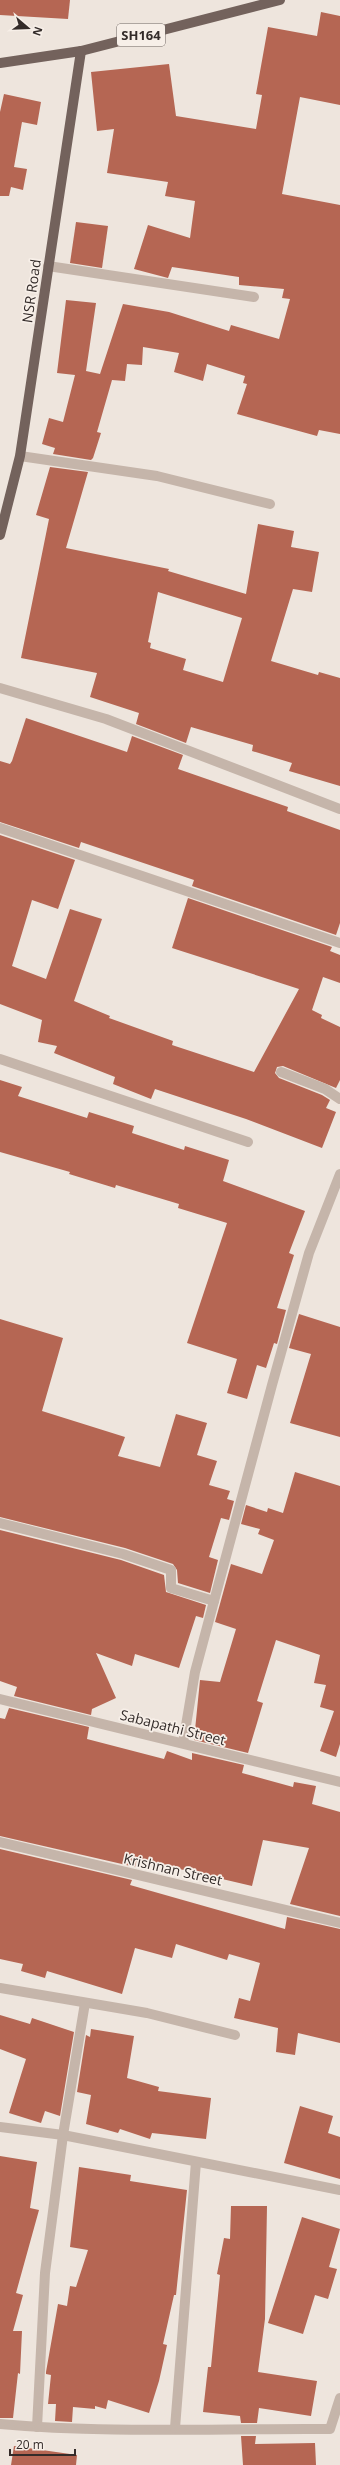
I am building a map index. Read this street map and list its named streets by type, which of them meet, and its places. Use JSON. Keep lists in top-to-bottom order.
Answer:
{
  "streets": {
    "main road": ["SH164", "NSR Road"],
    "street": ["Sabapathi Street", "Krishnan Street"]
  },
  "crossings": [
    ["SH164", "NSR Road"]
  ],
  "scale_bar": "20 m",
  "north": "right"
}
